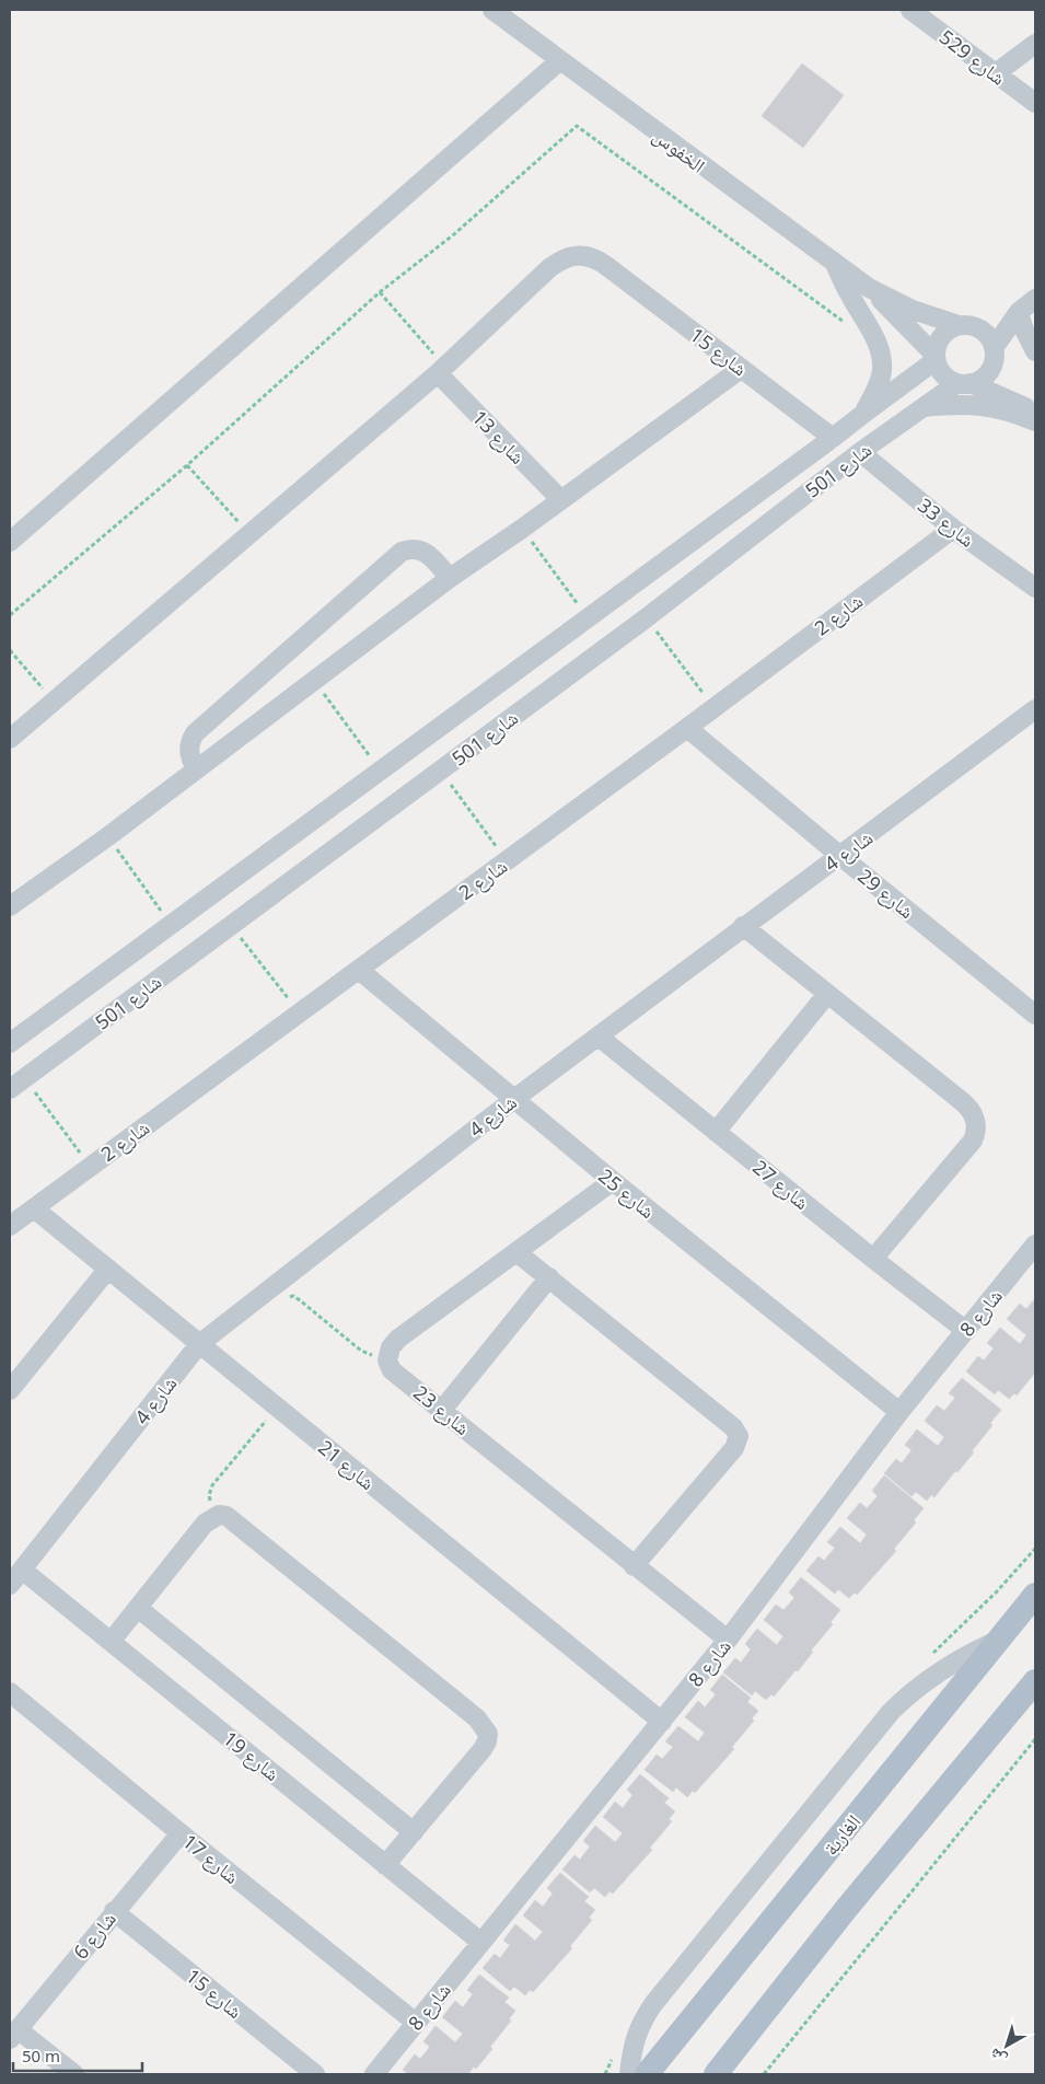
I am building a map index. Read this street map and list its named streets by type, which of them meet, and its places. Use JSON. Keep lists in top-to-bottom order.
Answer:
{
  "streets": {
    "main road": ["الغارية"],
    "street": [
      "شارع 529",
      "الخفوس",
      "شارع 15",
      "شارع 13",
      "شارع 501",
      "شارع 33",
      "شارع 2",
      "شارع 4",
      "شارع 29",
      "شارع 27",
      "شارع 25",
      "شارع 8",
      "شارع 23",
      "شارع 21",
      "شارع 19",
      "شارع 17",
      "شارع 6"
    ]
  },
  "crossings": [
    ["الخفوس", "شارع 501"],
    ["شارع 15", "شارع 13"],
    ["شارع 15", "شارع 501"],
    ["شارع 15", "شارع 6"],
    ["شارع 501", "شارع 33"],
    ["شارع 33", "شارع 2"],
    ["شارع 2", "شارع 29"],
    ["شارع 2", "شارع 25"],
    ["شارع 2", "شارع 21"],
    ["شارع 4", "شارع 29"],
    ["شارع 4", "شارع 27"],
    ["شارع 4", "شارع 25"],
    ["شارع 4", "شارع 21"],
    ["شارع 4", "شارع 19"],
    ["شارع 27", "شارع 8"],
    ["شارع 25", "شارع 8"],
    ["شارع 8", "شارع 23"],
    ["شارع 8", "شارع 21"],
    ["شارع 8", "شارع 19"],
    ["شارع 8", "شارع 17"],
    ["شارع 17", "شارع 6"]
  ],
  "scale_bar": "50 m",
  "north": "bottom left"
}
